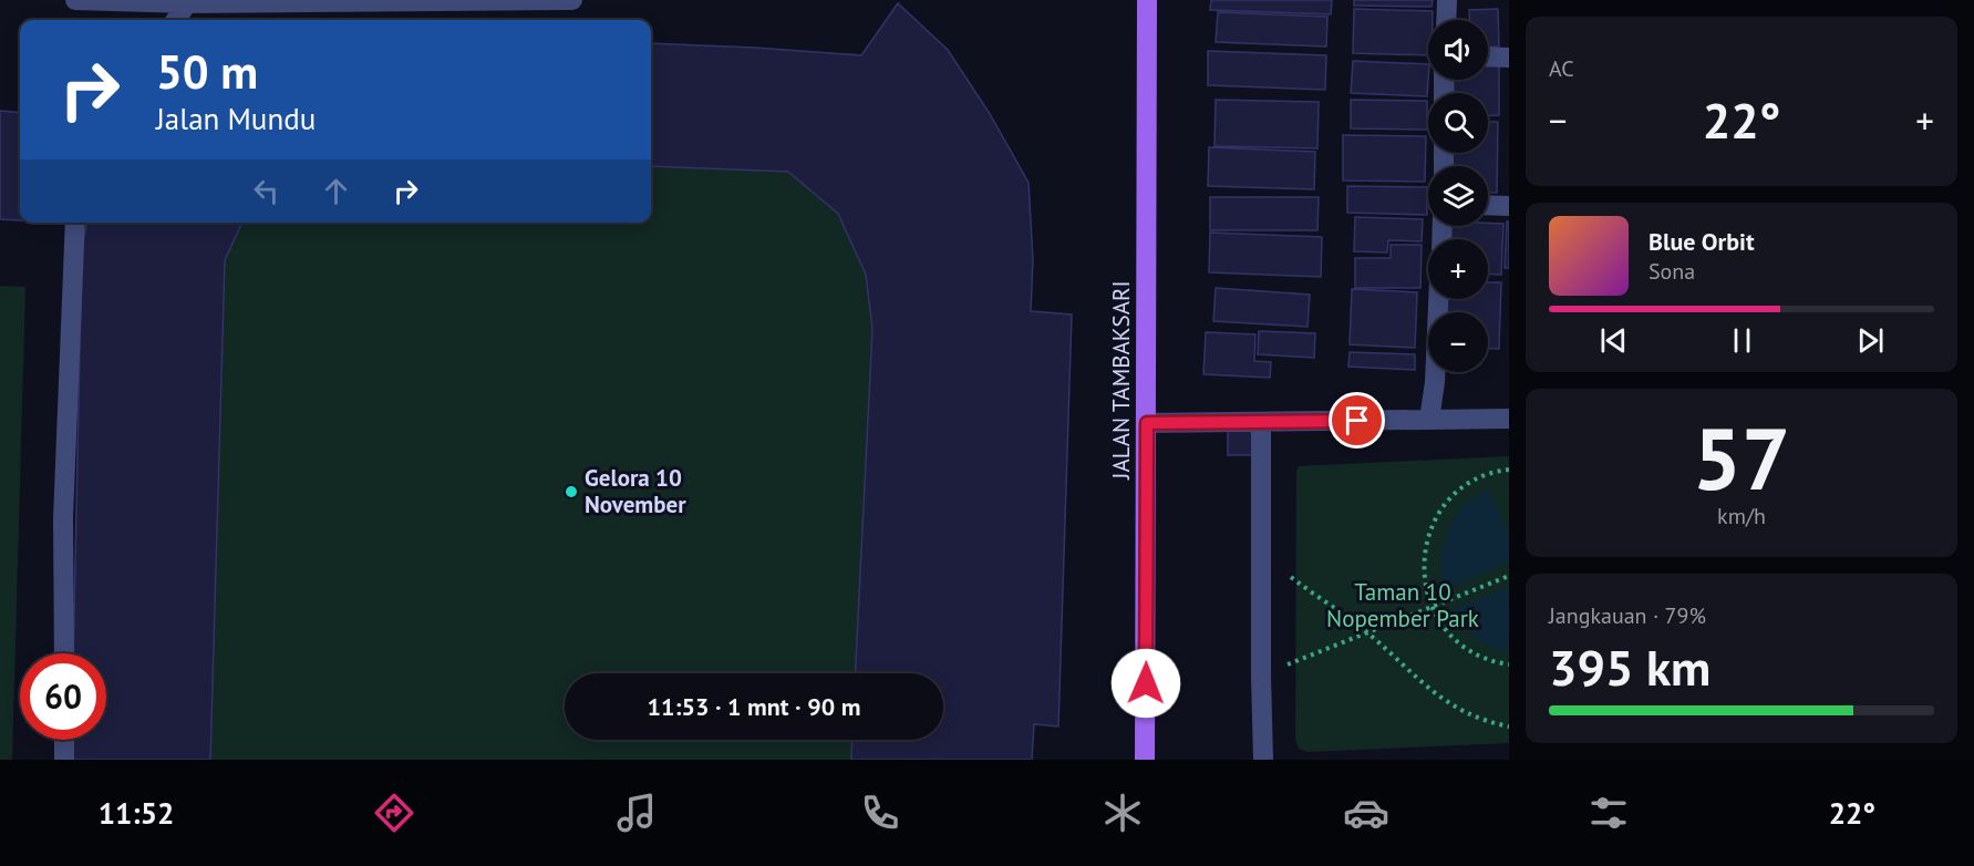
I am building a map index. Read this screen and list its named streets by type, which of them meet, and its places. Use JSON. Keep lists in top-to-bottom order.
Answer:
{
  "streets": {
    "main road": ["JALAN TAMBAKSARI"]
  },
  "parks": ["Taman 10 Nopember Park"],
  "places": ["Gelora 10 November"],
  "page": {
    "tile": [
      "AC",
      ["57", "km/h"],
      ["Jangkauan · 79%", "395 km"]
    ],
    "map_buttons": ["+", "−"],
    "turn": ["50 m", "Jalan Mundu"],
    "heat": ["−", "22°", "+"],
    "song": ["Blue Orbit", "Sona"],
    "limit": "60",
    "trip": "11:53 · 1 mnt · 90 m",
    "tabs": ["11:52", "22°"]
  }
}
